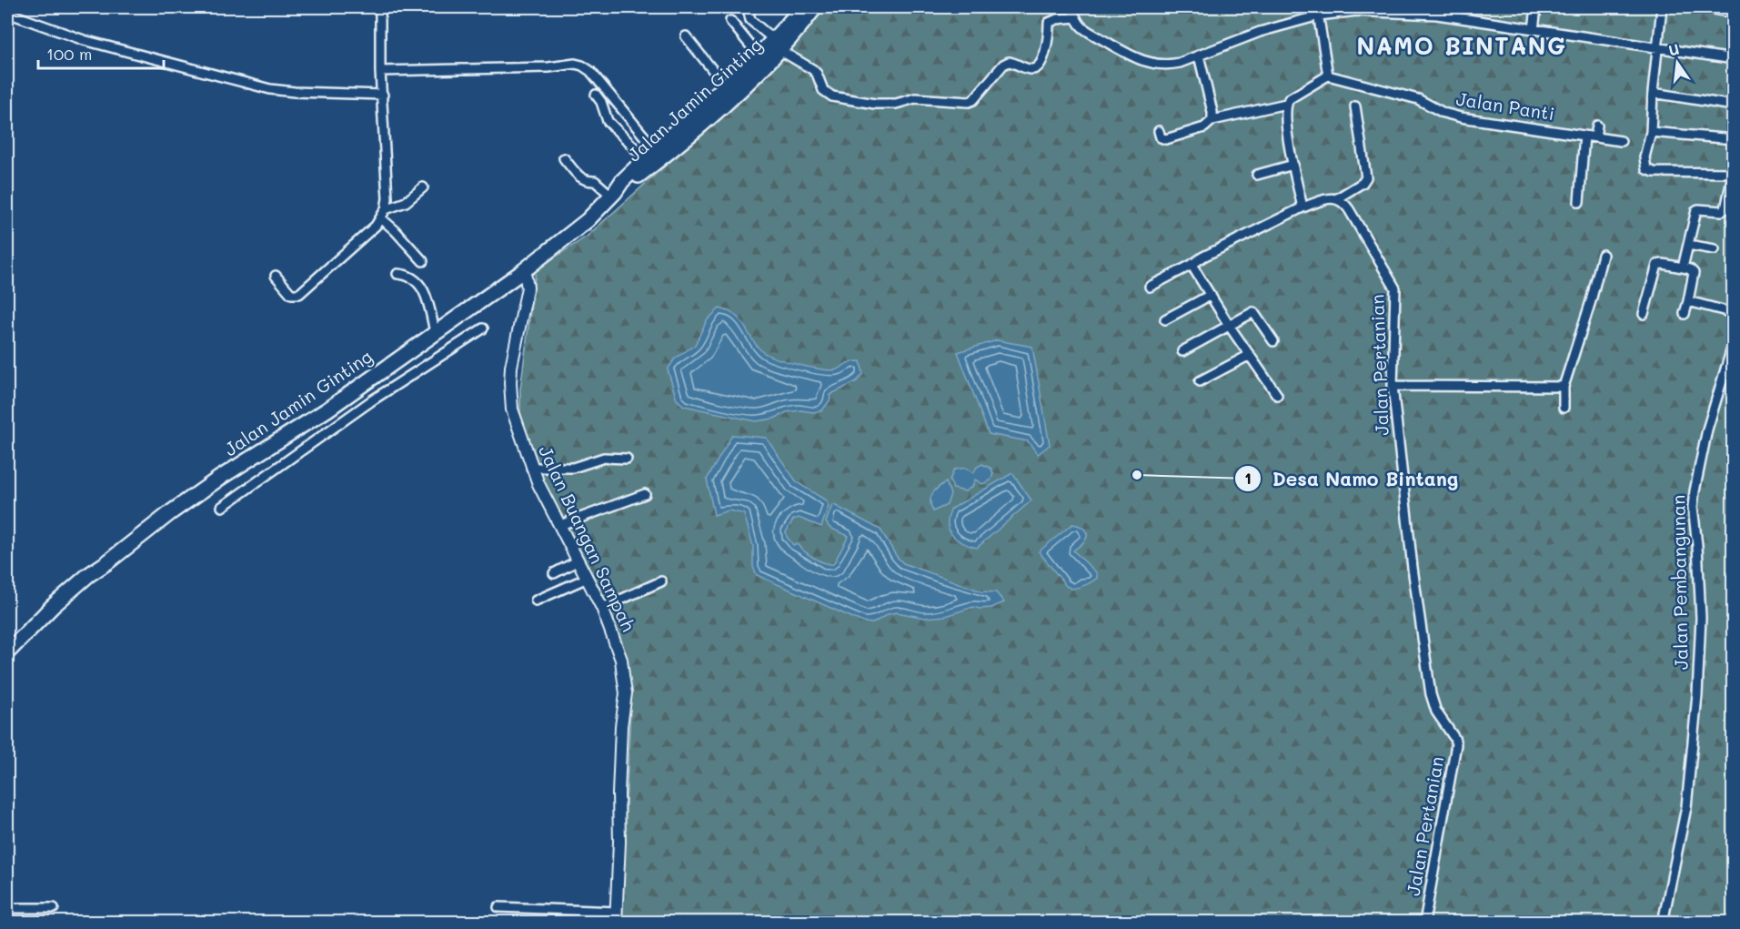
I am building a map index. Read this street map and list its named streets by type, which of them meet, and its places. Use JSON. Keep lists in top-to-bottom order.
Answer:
{
  "streets": {
    "highway": ["Jalan Jamin Ginting"],
    "street": [
      "Jalan Panti",
      "Jalan Pertanian",
      "Jalan Buangan Sampah",
      "Jalan Pembangunan"
    ]
  },
  "crossings": [
    ["Jalan Jamin Ginting", "Jalan Buangan Sampah"]
  ],
  "districts": ["NAMO BINTANG"],
  "places": ["Desa Namo Bintang"],
  "scale_bar": "100 m",
  "north": "top"
}
